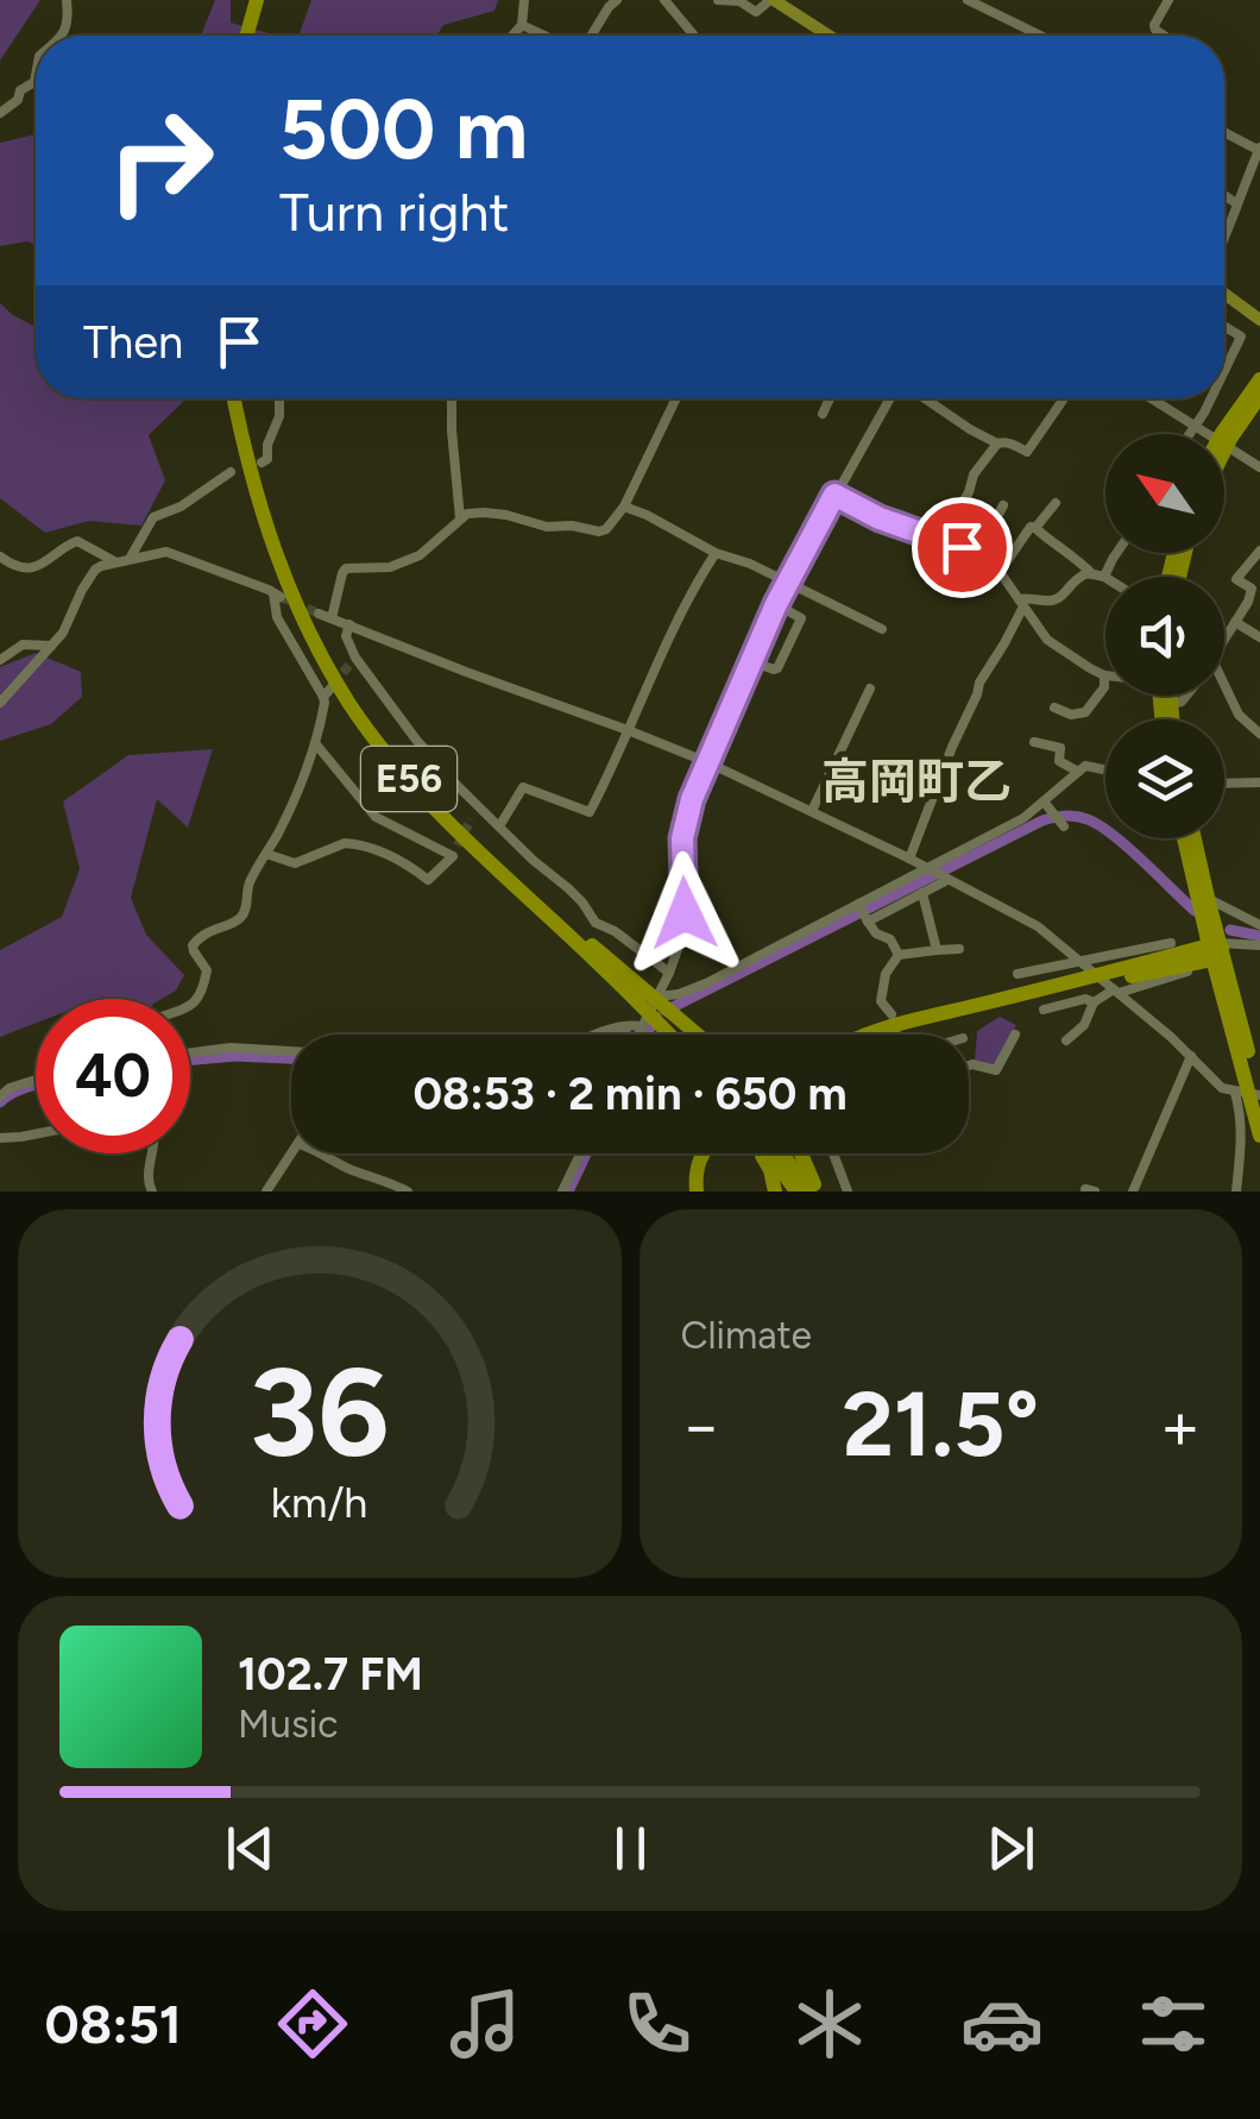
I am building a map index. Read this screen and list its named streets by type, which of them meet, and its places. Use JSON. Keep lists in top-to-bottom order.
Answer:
{
  "streets": {
    "highway": ["E56"]
  },
  "districts": ["高岡町乙"],
  "north": "top left",
  "page": {
    "turn": ["500 m", "Turn right"],
    "then": "Then",
    "limit": "40",
    "trip": "08:53 · 2 min · 650 m",
    "tile": "Climate",
    "heat": ["−", "21.5°", "+"],
    "song": ["102.7 FM", "Music"],
    "tabs": "08:51",
    "gauge": ["36", "km/h"]
  }
}
